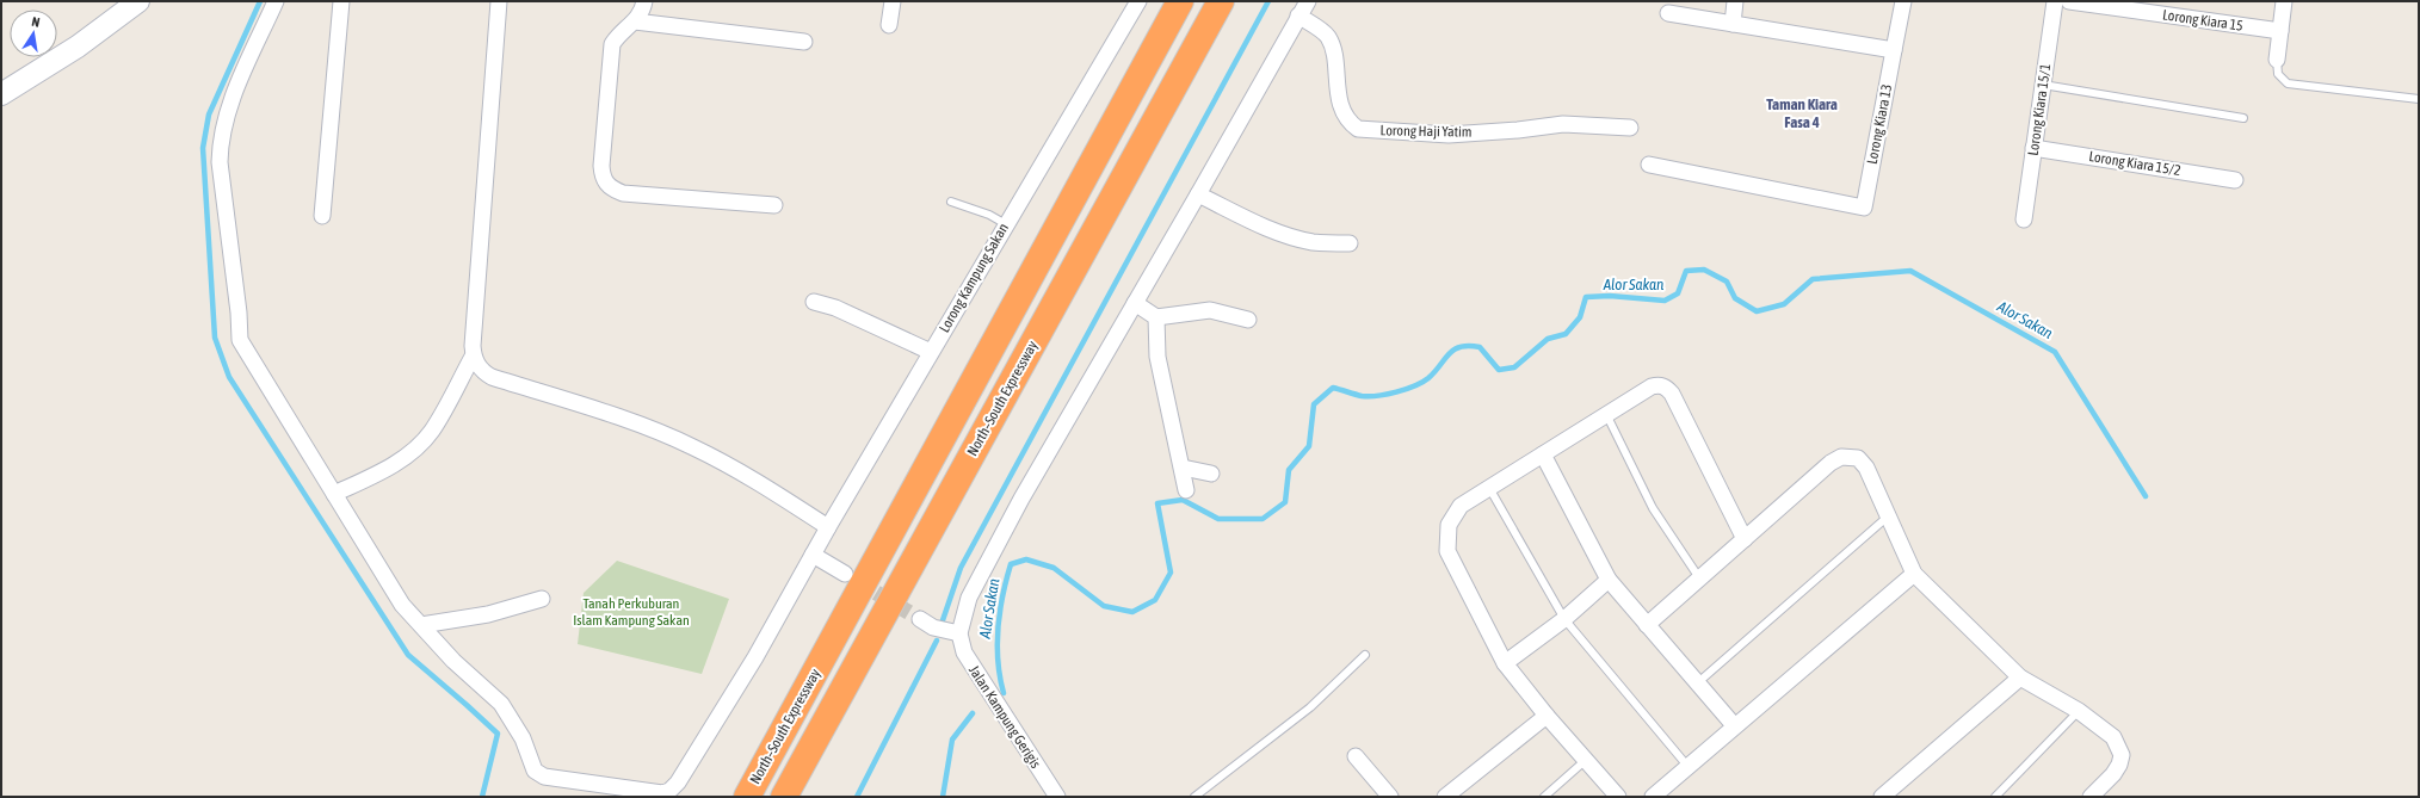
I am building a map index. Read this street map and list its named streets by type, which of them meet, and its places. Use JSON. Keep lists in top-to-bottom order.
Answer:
{
  "streets": {
    "highway": ["North–South Expressway"],
    "street": [
      "Lorong Kiara 15",
      "Lorong Kiara 15/1",
      "Lorong Kiara 13",
      "Lorong Haji Yatim",
      "Lorong Kiara 15/2",
      "Lorong Kampung Sakan",
      "Jalan Kampung Gerigis"
    ]
  },
  "crossings": [
    ["Lorong Kiara 15/1", "Lorong Kiara 15/2"]
  ],
  "districts": ["Taman Kiara Fasa 4"],
  "water": ["Alor Sakan"],
  "parks": ["Tanah Perkuburan Islam Kampung Sakan"],
  "north": "top"
}
